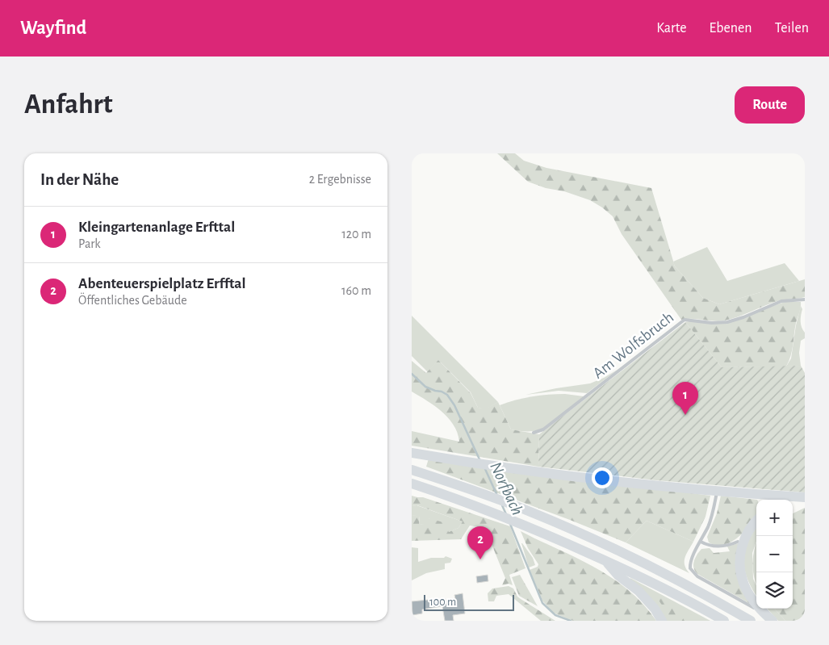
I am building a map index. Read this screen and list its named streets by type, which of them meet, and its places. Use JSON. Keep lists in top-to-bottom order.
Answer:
{
  "streets": {
    "lane": ["Am Wolfsbruch"]
  },
  "water": ["Norfbach"],
  "scale_bar": "100 m",
  "page": {
    "header": "Wayfind",
    "nav": ["Karte", "Ebenen", "Teilen"],
    "buttons": "Route",
    "title": "Anfahrt",
    "heading": ["In der Nähe", "2 Ergebnisse"],
    "list": [
      {
        "mark": "1",
        "name": "Kleingartenanlage Erfttal",
        "note": "Park",
        "value": "120 m"
      },
      {
        "mark": "2",
        "name": "Abenteuerspielplatz Erfftal",
        "note": "Öffentliches Gebäude",
        "value": "160 m"
      }
    ],
    "pins": ["1", "2"],
    "map_buttons": ["+", "−"],
    "scale": "100 m"
  }
}
